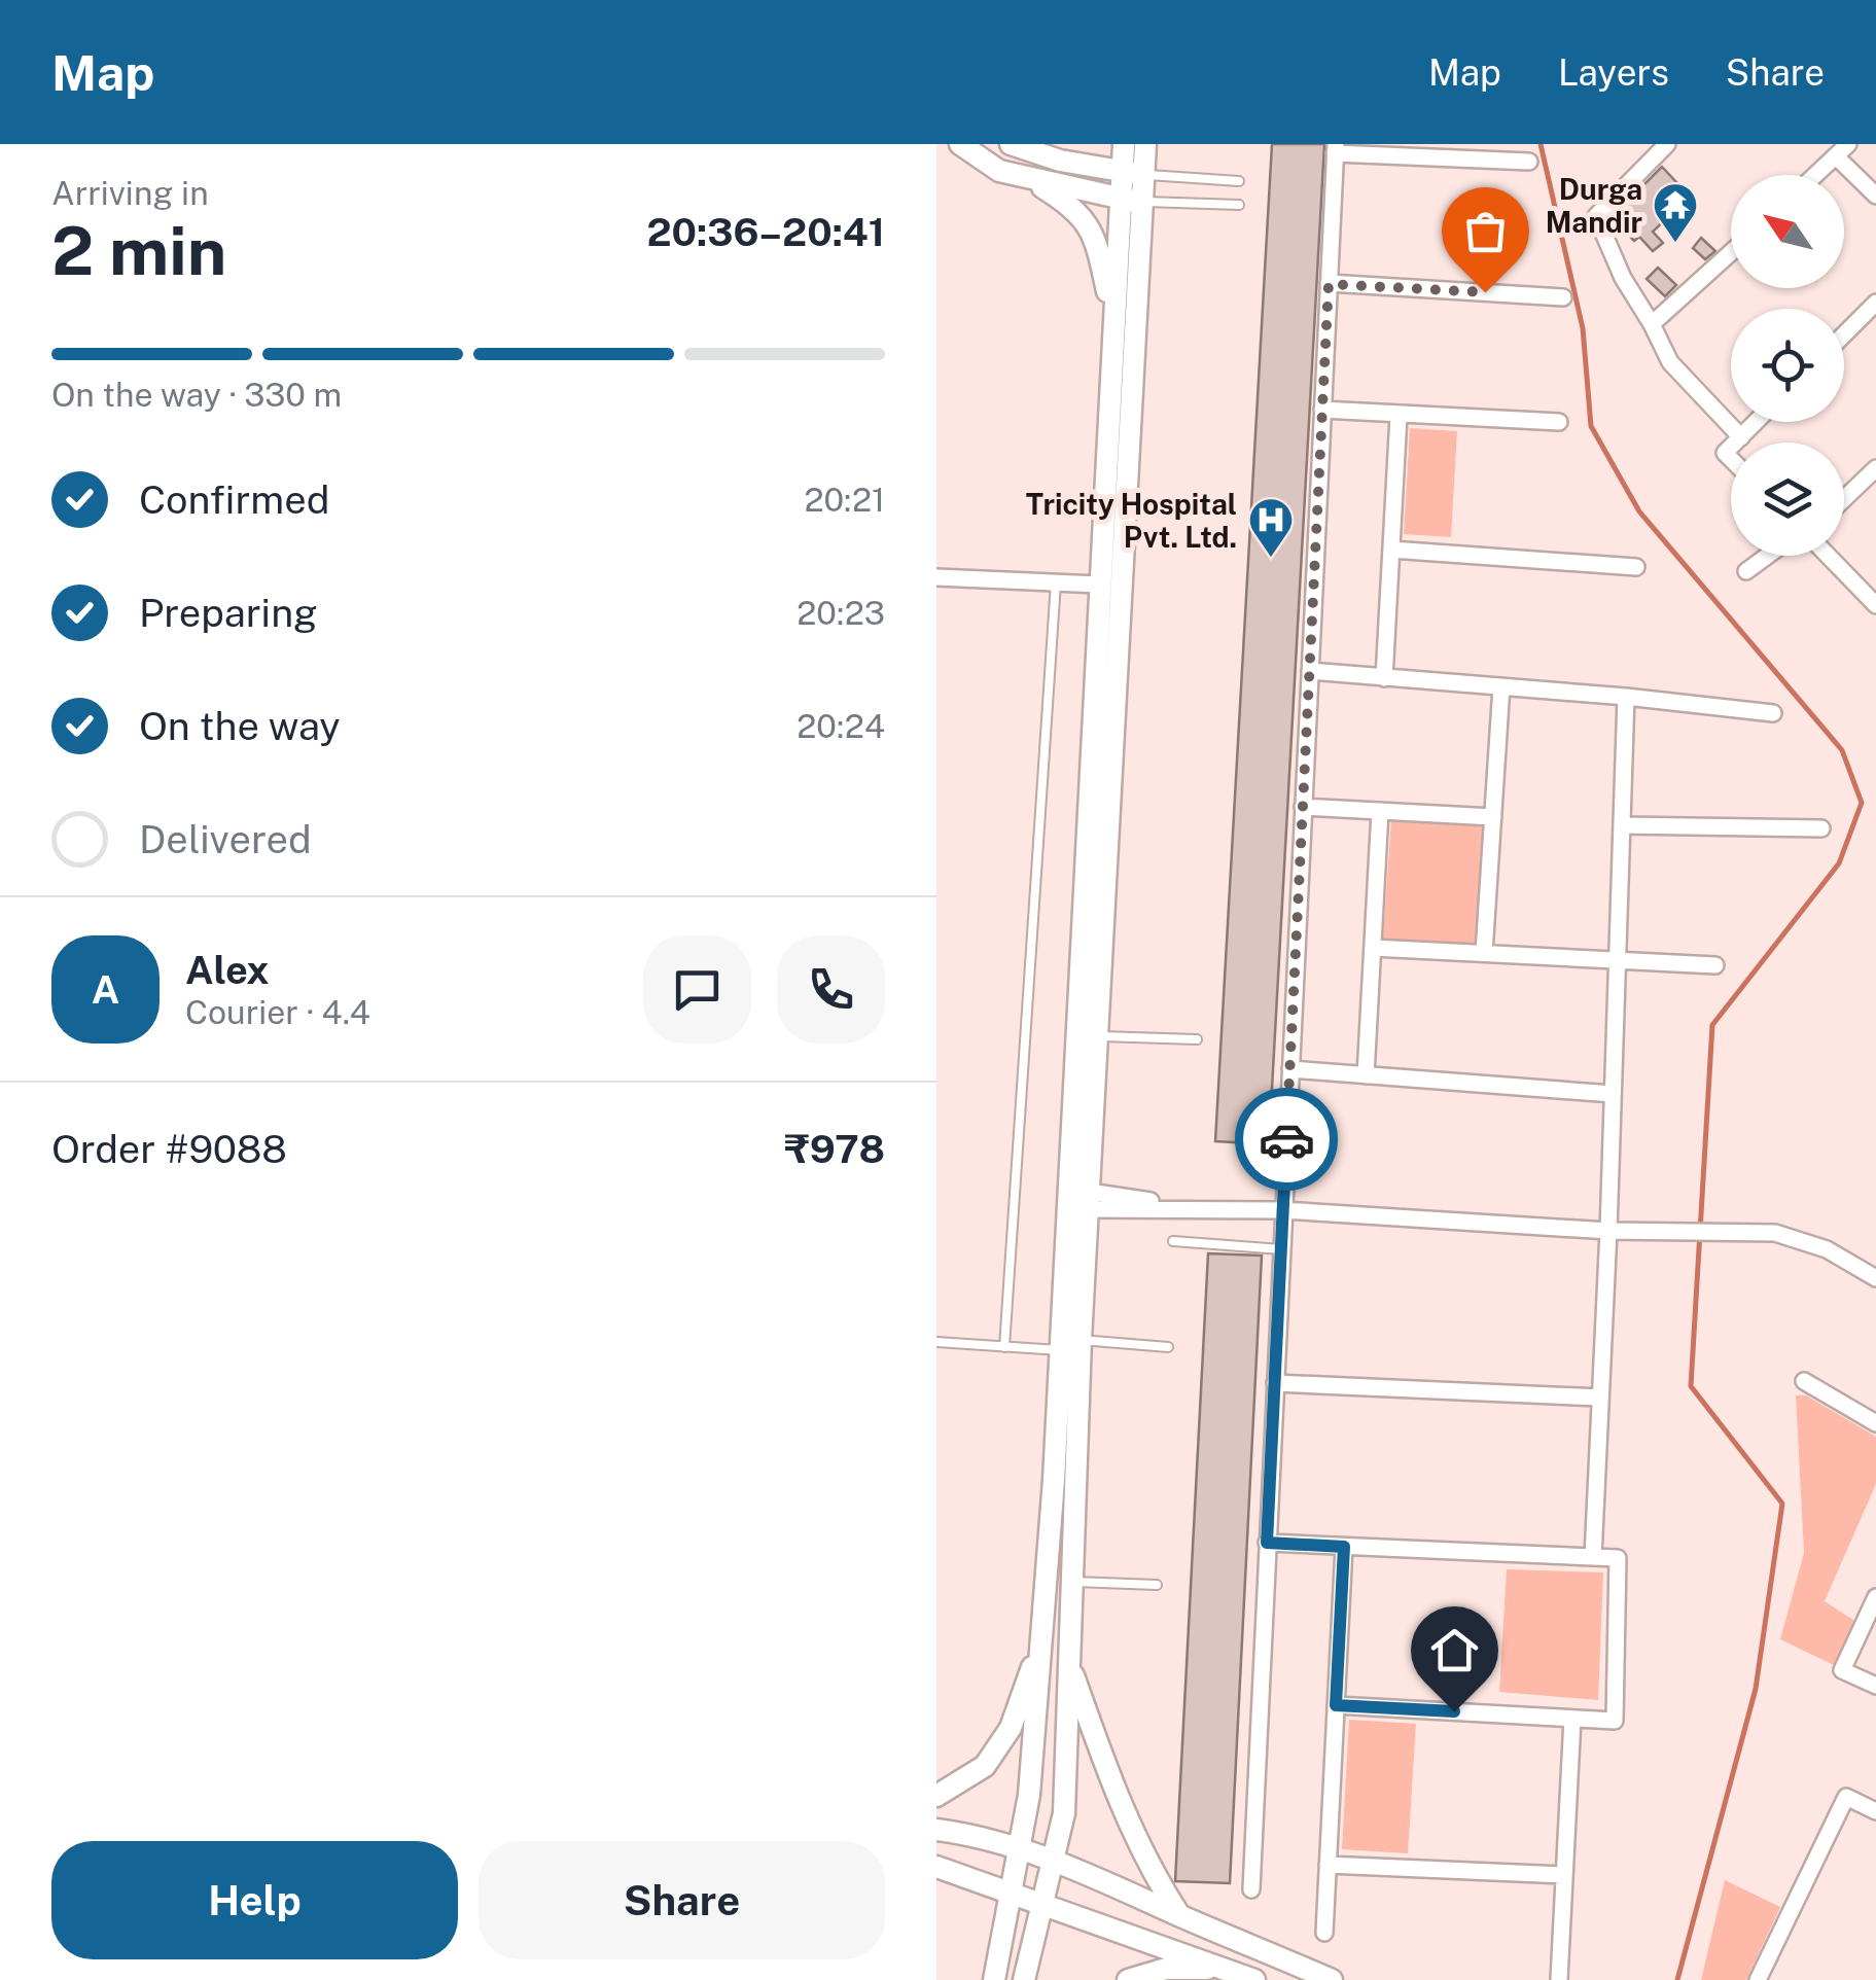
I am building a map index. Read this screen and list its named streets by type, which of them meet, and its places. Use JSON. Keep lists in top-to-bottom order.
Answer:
{
  "places": {
    "temple": ["Durga Mandir"],
    "hospital": ["Tricity Hospital Pvt. Ltd."]
  },
  "north": "top left",
  "page": {
    "header": "Map",
    "nav": ["Map", "Layers", "Share"],
    "heading": ["2 min", "Arriving in", "20:36–20:41"],
    "panel": [
      "Alex",
      "Courier · 4.4",
      "Order #9088",
      "₹978"
    ],
    "bar": "On the way · 330 m",
    "list": [
      ["Confirmed", "20:21"],
      ["Preparing", "20:23"],
      ["On the way", "20:24"],
      "Delivered"
    ],
    "round": "A",
    "buttons": ["Help", "Share"]
  }
}
